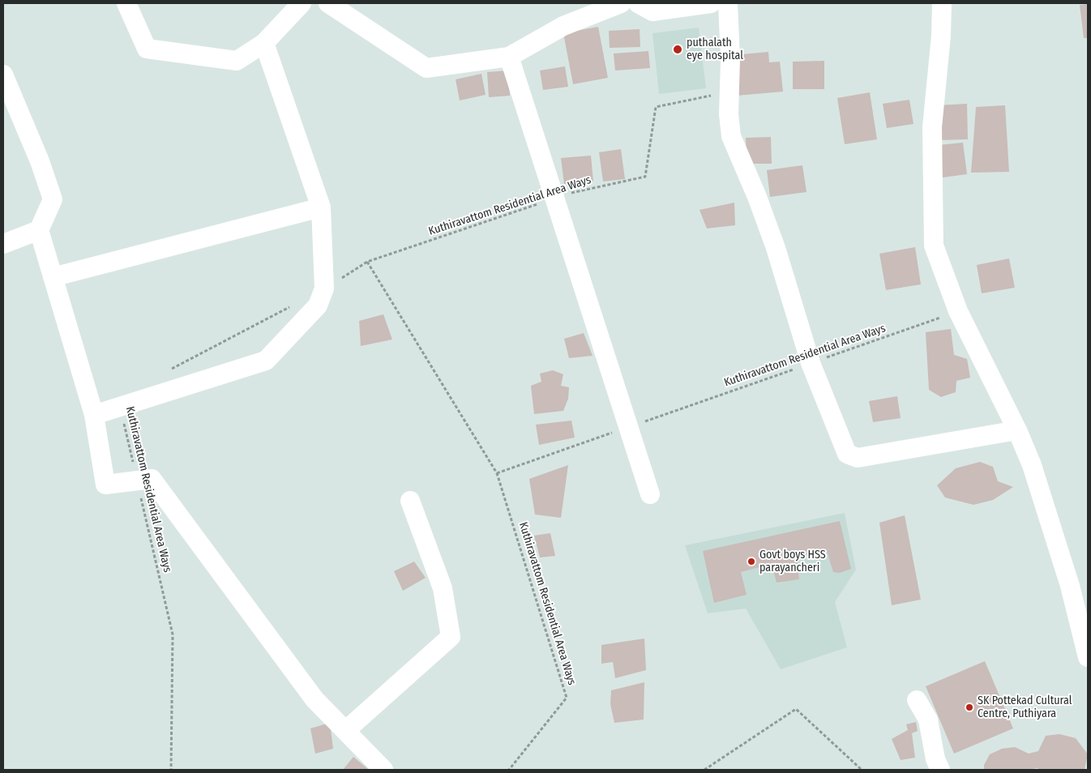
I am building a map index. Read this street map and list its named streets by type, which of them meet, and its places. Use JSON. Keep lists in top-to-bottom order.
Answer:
{
  "streets": {
    "path": ["Kuthiravattom Residential Area Ways"]
  },
  "places": ["puthalath eye hospital", "Govt boys HSS parayancheri", "SK Pottekad Cultural Centre, Puthiyara"]
}
